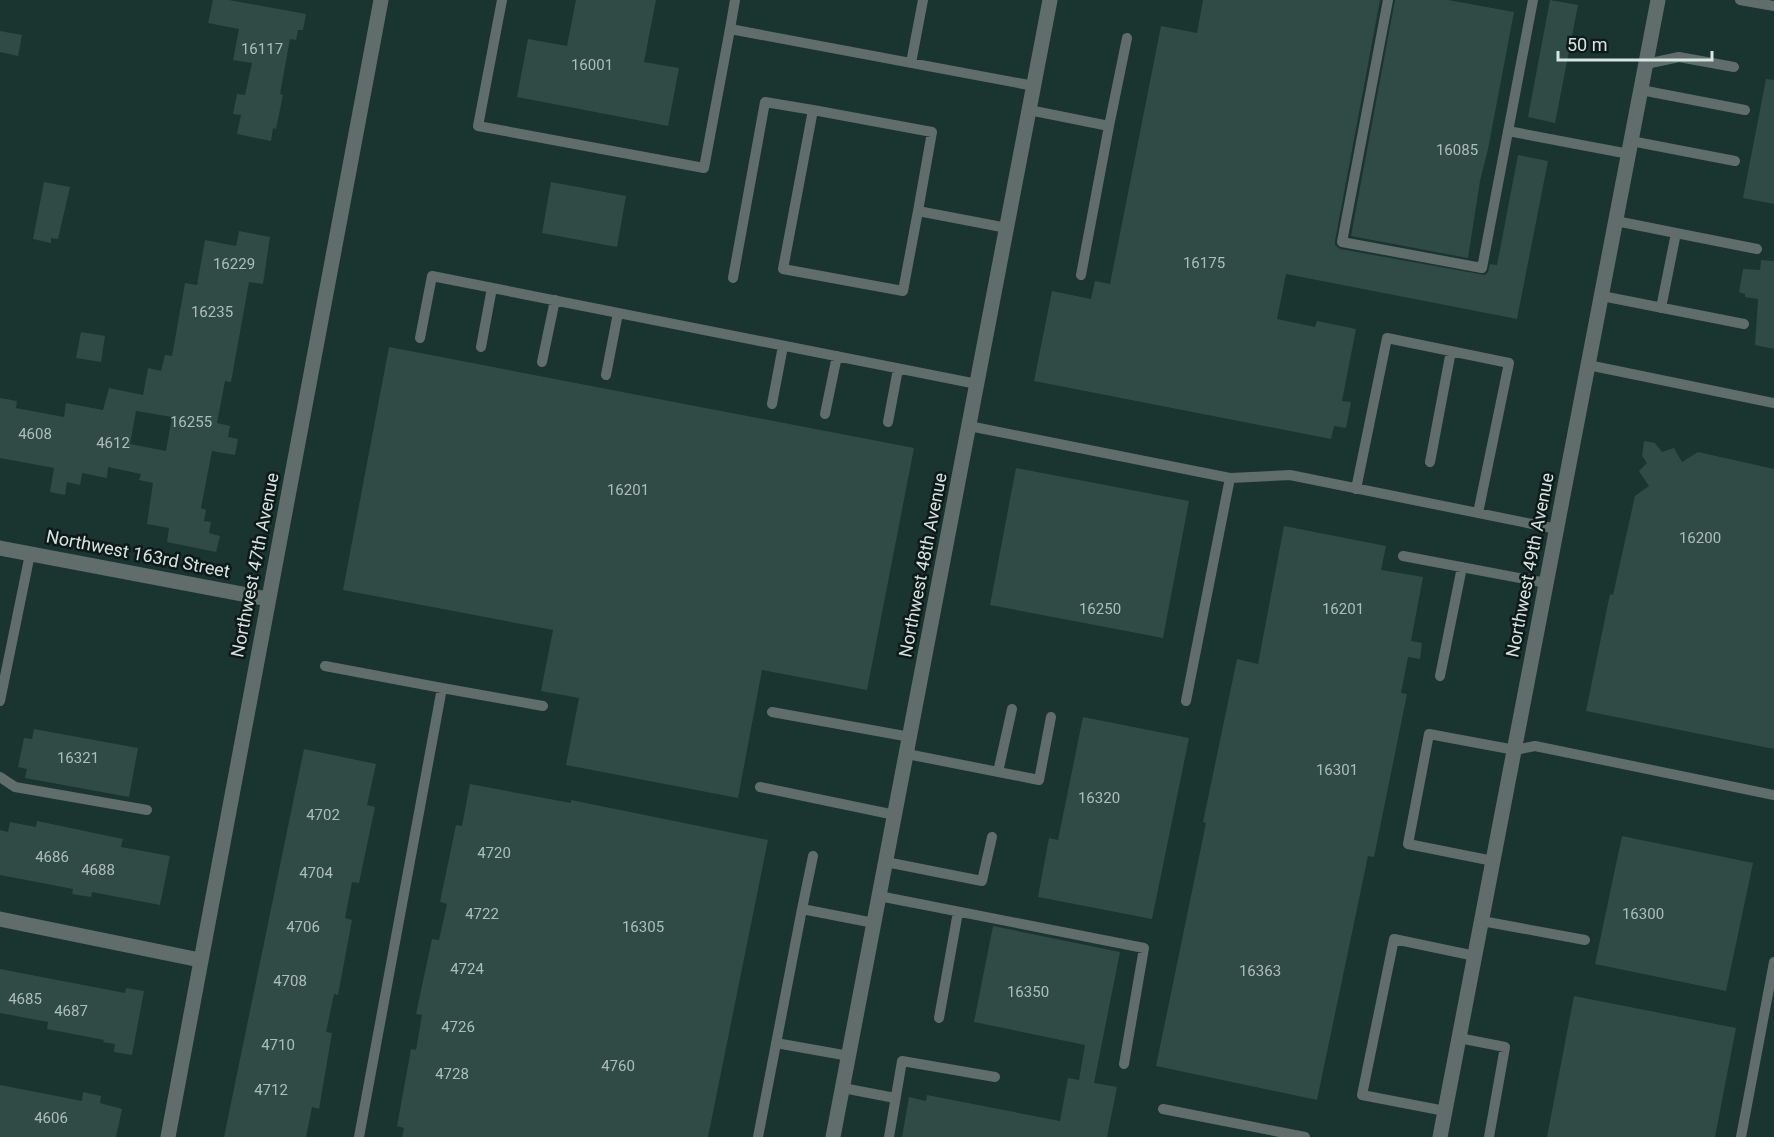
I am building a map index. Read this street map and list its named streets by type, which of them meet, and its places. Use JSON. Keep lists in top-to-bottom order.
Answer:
{
  "streets": {
    "street": [
      "Northwest 163rd Street",
      "Northwest 47th Avenue",
      "Northwest 48th Avenue",
      "Northwest 49th Avenue"
    ]
  },
  "crossings": [
    ["Northwest 163rd Street", "Northwest 47th Avenue"]
  ],
  "house_numbers": [
    "16117",
    "16001",
    "16085",
    "16175",
    "16229",
    "16235",
    "16255",
    "4608",
    "4612",
    "16201",
    "16200",
    "16250",
    "16201",
    "16321",
    "16301",
    "16320",
    "4702",
    "4720",
    "4686",
    "4688",
    "4704",
    "4722",
    "16300",
    "4706",
    "16305",
    "4724",
    "16363",
    "4708",
    "16350",
    "4685",
    "4687",
    "4726",
    "4710",
    "4760",
    "4728",
    "4712",
    "4606"
  ],
  "scale_bar": "50 m"
}
